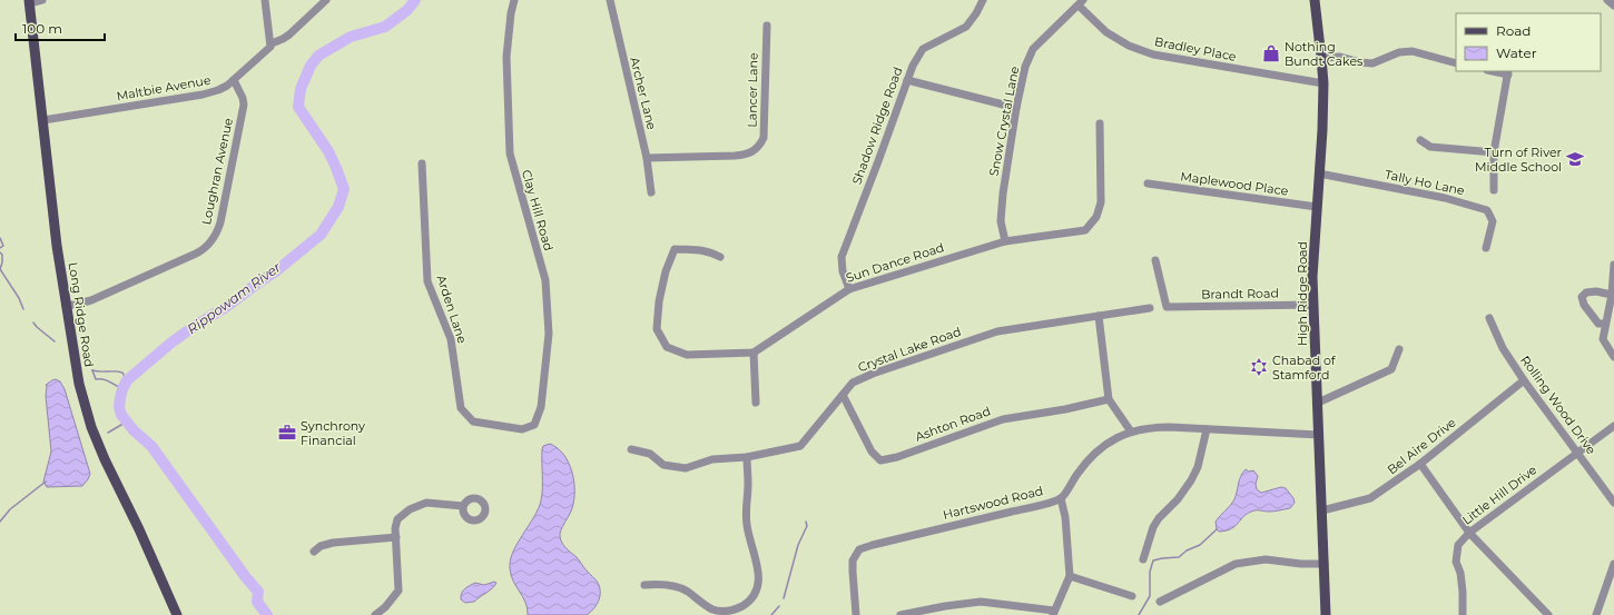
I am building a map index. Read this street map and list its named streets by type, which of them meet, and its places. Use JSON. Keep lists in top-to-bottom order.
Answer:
{
  "streets": {
    "main road": ["High Ridge Road", "Long Ridge Road"],
    "street": [
      "Bradley Place",
      "Maltbie Avenue",
      "Lancer Lane",
      "Archer Lane",
      "Snow Crystal Lane",
      "Shadow Ridge Road",
      "Loughran Avenue",
      "Tally Ho Lane",
      "Maplewood Place",
      "Clay Hill Road",
      "Sun Dance Road",
      "Brandt Road",
      "Arden Lane",
      "Crystal Lake Road",
      "Rolling Wood Drive",
      "Ashton Road",
      "Bel Aire Drive",
      "Little Hill Drive",
      "Hartswood Road"
    ]
  },
  "crossings": [
    ["Bradley Place", "Snow Crystal Lane"],
    ["Bradley Place", "High Ridge Road"],
    ["Maltbie Avenue", "Loughran Avenue"],
    ["Maltbie Avenue", "Long Ridge Road"],
    ["Lancer Lane", "Archer Lane"],
    ["Snow Crystal Lane", "Sun Dance Road"],
    ["Shadow Ridge Road", "Sun Dance Road"],
    ["Loughran Avenue", "Long Ridge Road"],
    ["Tally Ho Lane", "High Ridge Road"],
    ["Maplewood Place", "High Ridge Road"],
    ["Clay Hill Road", "Arden Lane"],
    ["Brandt Road", "High Ridge Road"],
    ["High Ridge Road", "Bel Aire Drive"],
    ["High Ridge Road", "Hartswood Road"],
    ["Crystal Lake Road", "Ashton Road"],
    ["Rolling Wood Drive", "Bel Aire Drive"],
    ["Rolling Wood Drive", "Little Hill Drive"]
  ],
  "water": ["Rippowam River"],
  "places": {
    "shop": ["Nothing Bundt Cakes"],
    "school or university": ["Turn of River Middle School"],
    "synagogue": ["Chabad of Stamford"],
    "office": ["Synchrony Financial"]
  },
  "legend": ["Road", "Water"],
  "scale_bar": "100 m"
}
